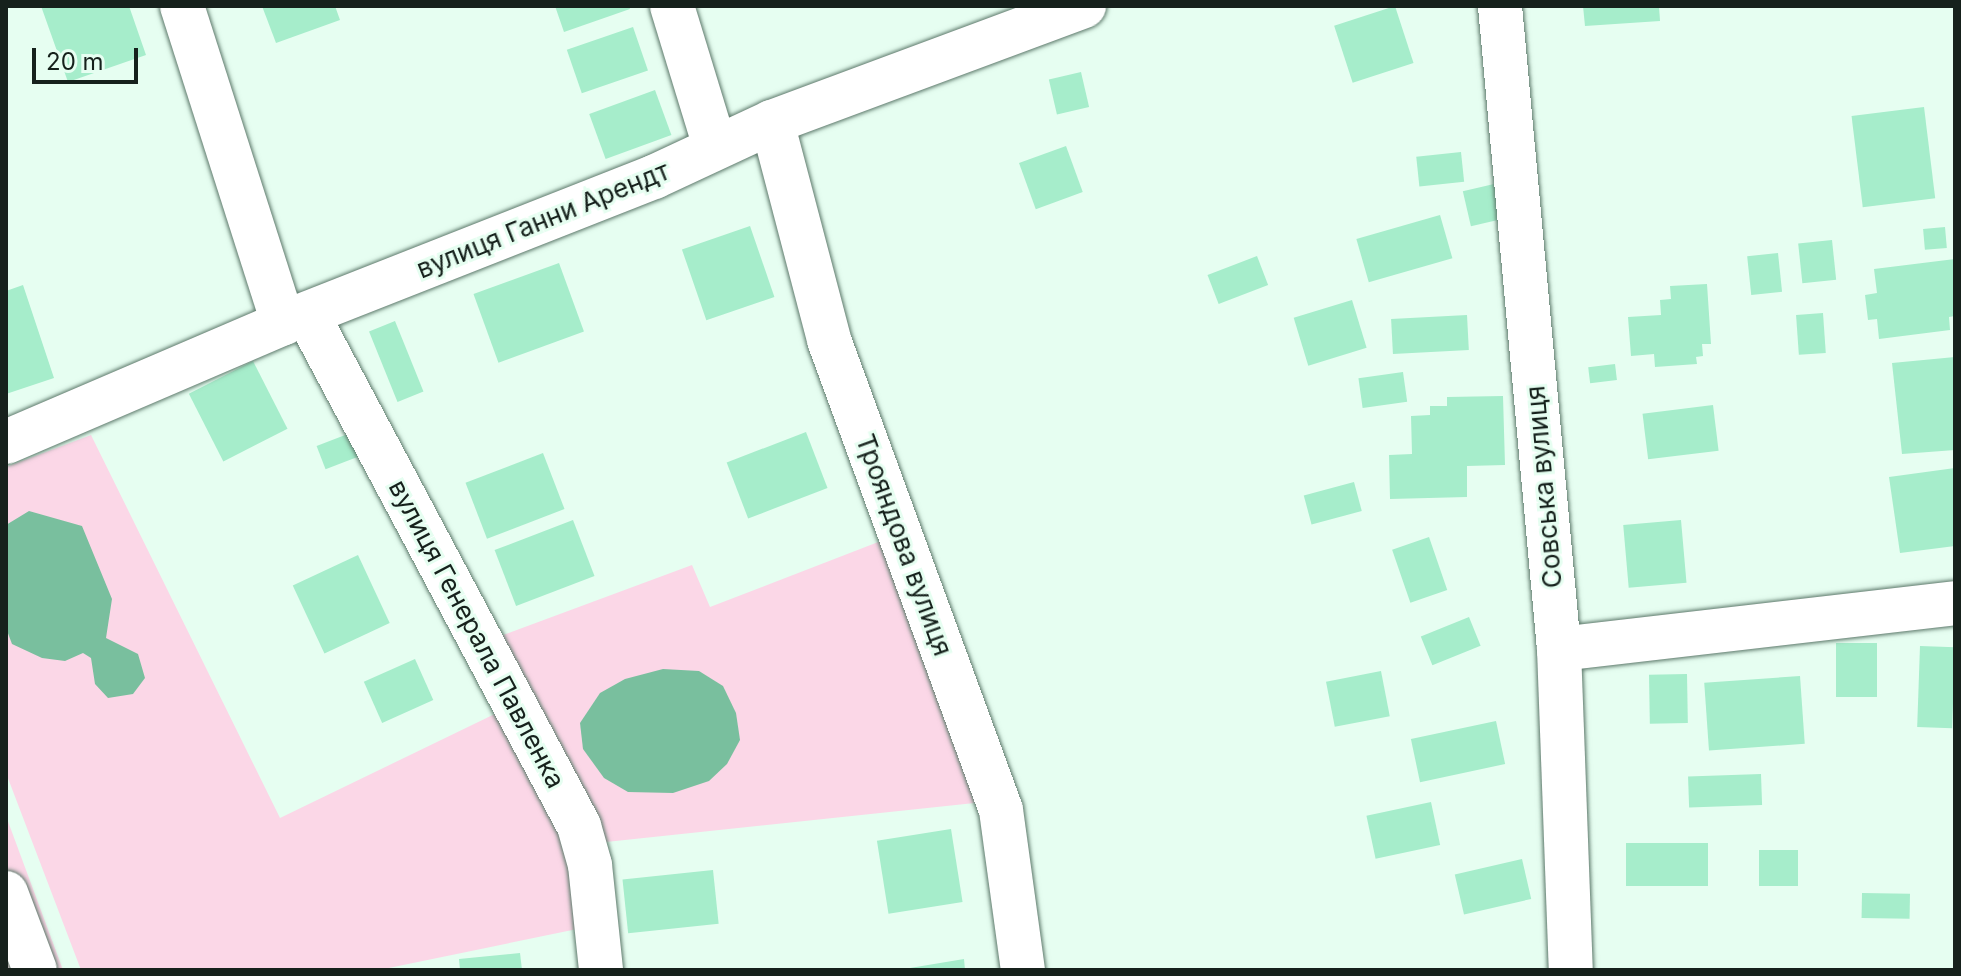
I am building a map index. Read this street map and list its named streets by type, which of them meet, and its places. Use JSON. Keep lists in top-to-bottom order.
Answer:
{
  "streets": {
    "street": [
      "вулиця Ганни Арендт",
      "Совська вулиця",
      "Трояндова вулиця",
      "вулиця Генерала Павленка"
    ]
  },
  "crossings": [
    ["вулиця Ганни Арендт", "Трояндова вулиця"],
    ["вулиця Ганни Арендт", "вулиця Генерала Павленка"]
  ],
  "scale_bar": "20 m"
}
